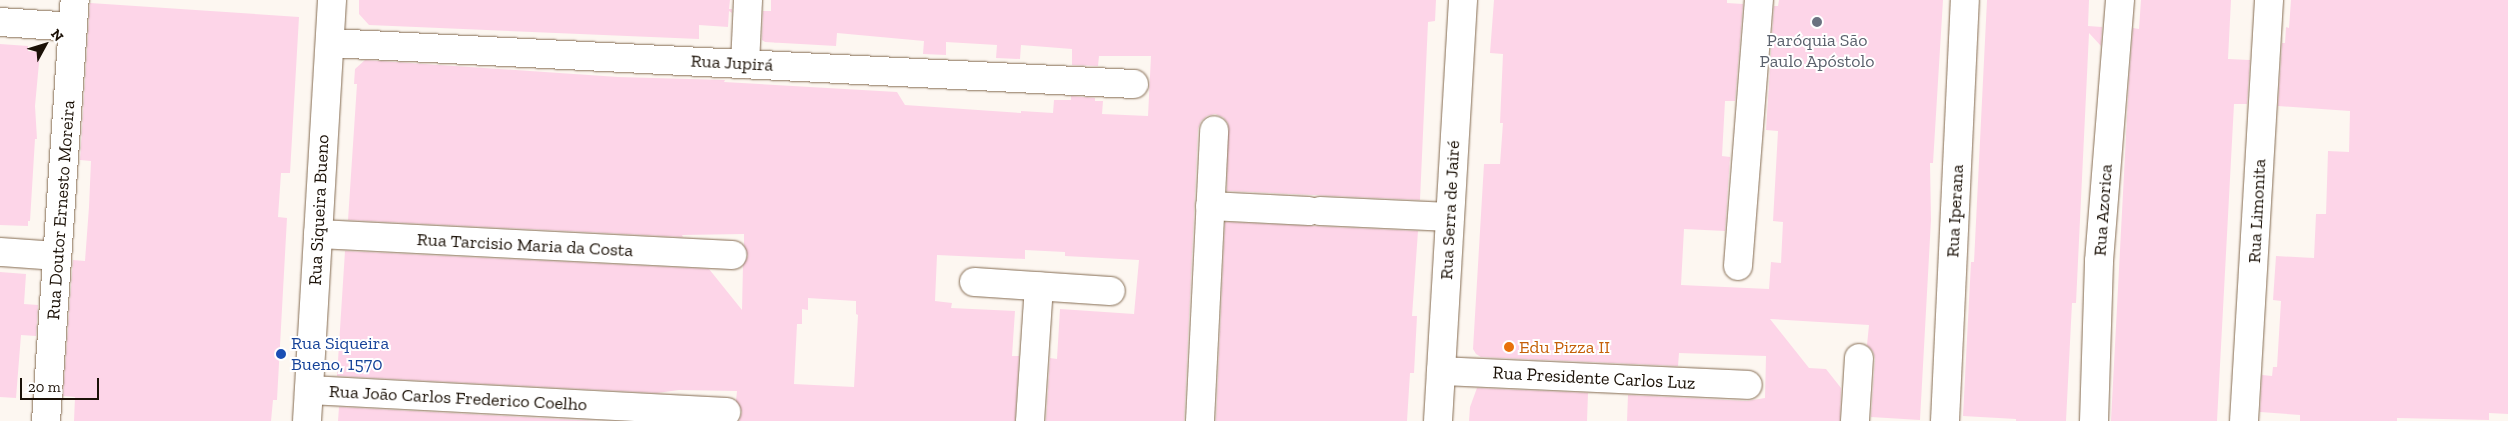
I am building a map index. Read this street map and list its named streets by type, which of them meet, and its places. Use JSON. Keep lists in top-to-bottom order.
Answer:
{
  "streets": {
    "street": [
      "Rua Jupirá",
      "Rua Doutor Ernesto Moreira",
      "Rua Siqueira Bueno",
      "Rua Serra de Jairé",
      "Rua Azorica",
      "Rua Iperana",
      "Rua Limonita",
      "Rua Tarcisio Maria da Costa",
      "Rua Presidente Carlos Luz",
      "Rua João Carlos Frederico Coelho"
    ]
  },
  "crossings": [
    ["Rua Jupirá", "Rua Siqueira Bueno"],
    ["Rua Siqueira Bueno", "Rua Tarcisio Maria da Costa"],
    ["Rua Siqueira Bueno", "Rua João Carlos Frederico Coelho"],
    ["Rua Serra de Jairé", "Rua Presidente Carlos Luz"]
  ],
  "places": ["Paróquia São Paulo Apóstolo", "Edu Pizza II", "Rua Siqueira Bueno, 1570"],
  "scale_bar": "20 m",
  "north": "top right"
}
